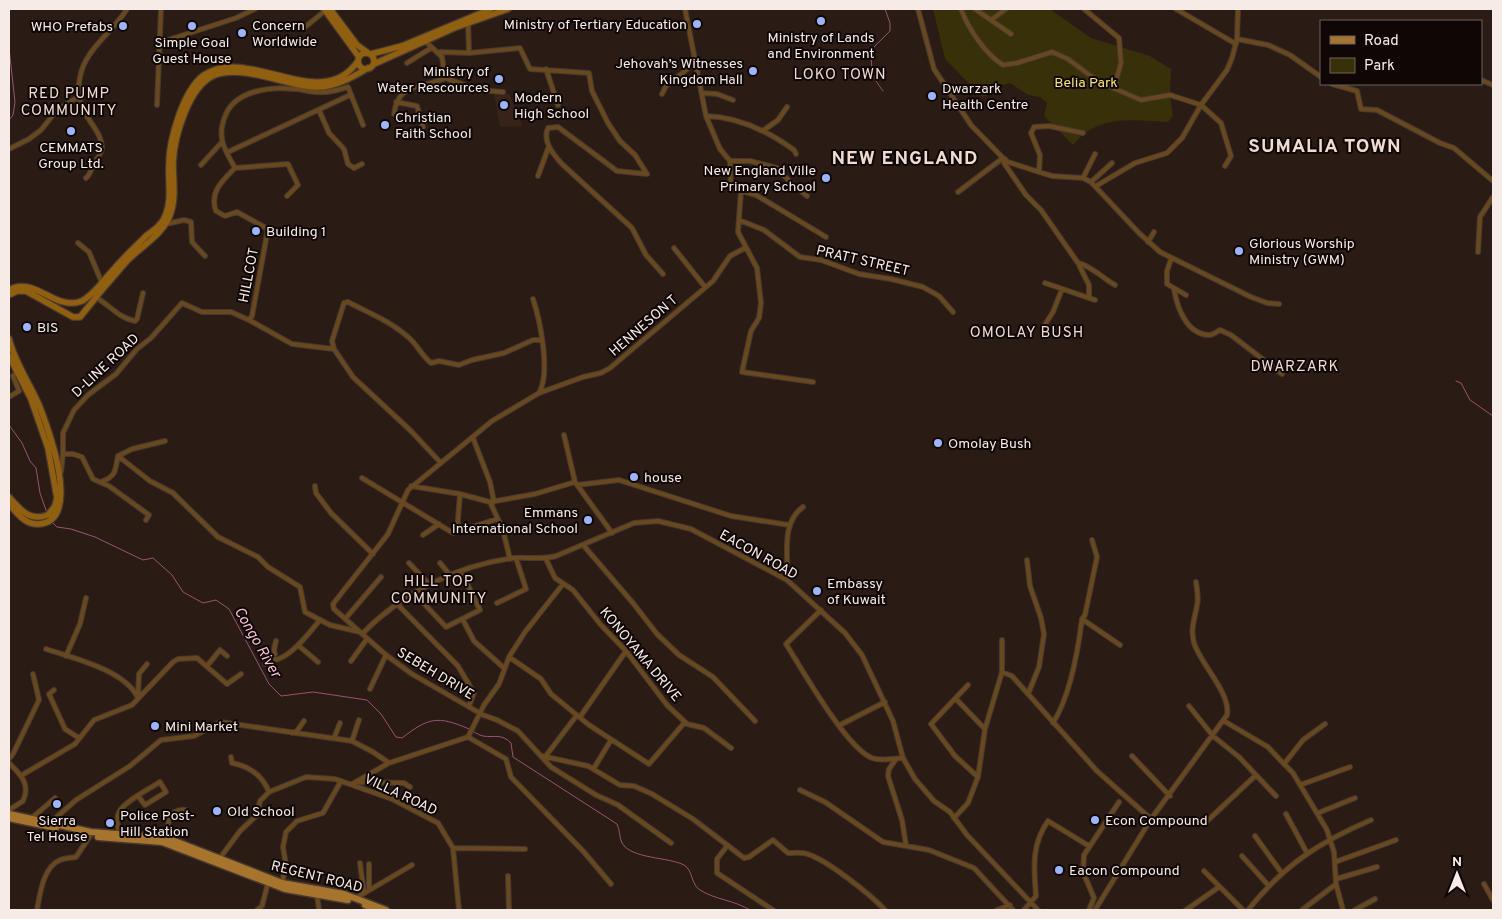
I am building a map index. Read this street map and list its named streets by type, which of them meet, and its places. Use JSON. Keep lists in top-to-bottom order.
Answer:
{
  "streets": {
    "main road": ["REGENT ROAD"],
    "street": [
      "PRATT STREET",
      "HILLCOT",
      "HENNESON T",
      "D-LINE ROAD",
      "EACON ROAD",
      "KONOYAMA DRIVE",
      "SEBEH DRIVE",
      "VILLA ROAD"
    ]
  },
  "crossings": [
    ["HILLCOT", "D-LINE ROAD"],
    ["HENNESON T", "SEBEH DRIVE"],
    ["EACON ROAD", "KONOYAMA DRIVE"],
    ["EACON ROAD", "SEBEH DRIVE"]
  ],
  "districts": [
    "LOKO TOWN",
    "RED PUMP COMMUNITY",
    "SUMALIA TOWN",
    "NEW ENGLAND",
    "OMOLAY BUSH",
    "DWARZARK",
    "HILL TOP COMMUNITY"
  ],
  "water": ["Congo River"],
  "parks": ["Belia Park"],
  "places": [
    "Ministry of Lands and Environment",
    "Ministry of Tertiary Education",
    "WHO Prefabs",
    "Simple Goal Guest House",
    "Concern Worldwide",
    "Jehovah’s Witnesses Kingdom Hall",
    "Ministry of Water Rescources",
    "Dwarzark Health Centre",
    "Modern High School",
    "Christian Faith School",
    "CEMMATS Group Ltd.",
    "New England Ville Primary School",
    "Building 1",
    "Glorious Worship Ministry (GWM)",
    "BIS",
    "Omolay Bush",
    "house",
    "Emmans International School",
    "Embassy of Kuwait",
    "Mini Market",
    "Sierra Tel House",
    "Old School",
    "Econ Compound",
    "Police Post- Hill Station",
    "Eacon Compound"
  ],
  "legend": ["Road", "Park"],
  "north": "top"
}
